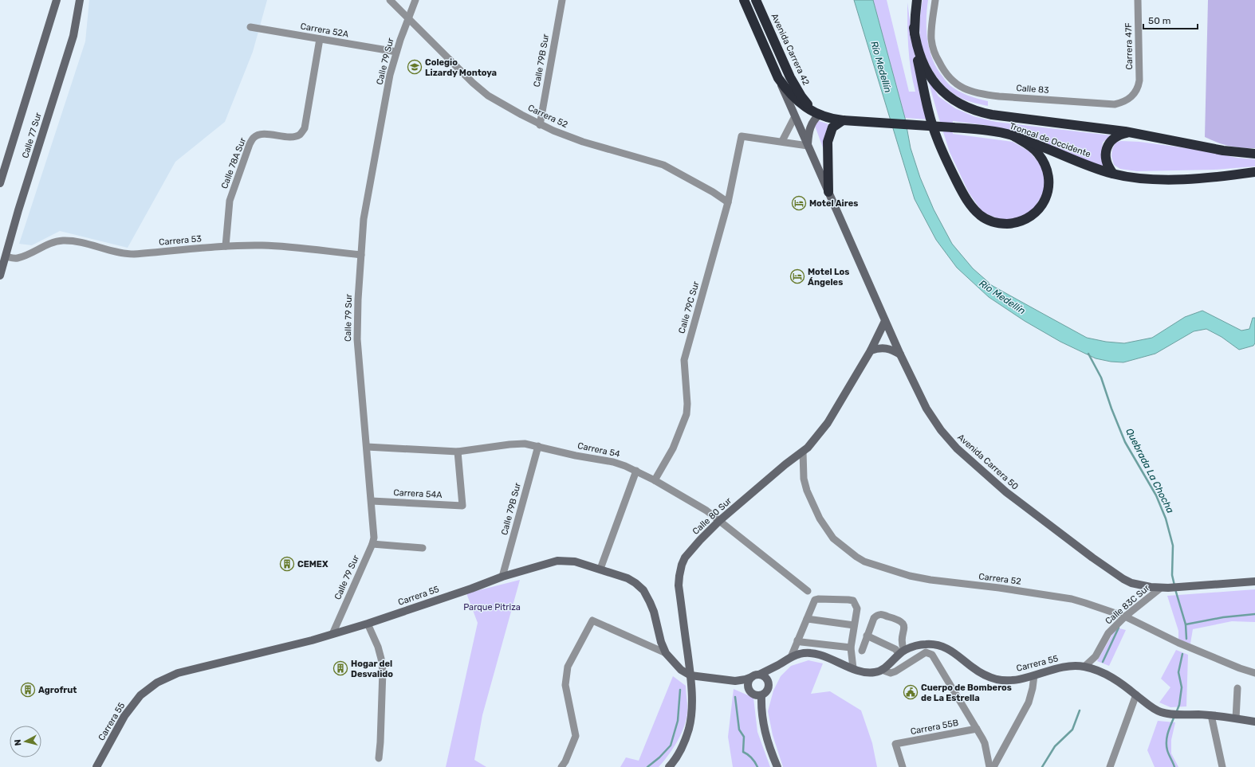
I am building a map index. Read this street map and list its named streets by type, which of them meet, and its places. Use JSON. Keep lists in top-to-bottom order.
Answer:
{
  "streets": {
    "highway": ["Avenida Carrera 42", "Troncal de Occidente"],
    "street": [
      "Carrera 52A",
      "Carrera 47F",
      "Calle 79B Sur",
      "Calle 79 Sur",
      "Calle 83",
      "Carrera 52",
      "Calle 77 Sur",
      "Calle 78A Sur",
      "Carrera 53",
      "Calle 79C Sur",
      "Carrera 54",
      "Avenida Carrera 50",
      "Carrera 54A",
      "Calle 80 Sur",
      "Carrera 55",
      "Calle 83C Sur",
      "Carrera 55B"
    ]
  },
  "crossings": [
    ["Carrera 52A", "Calle 79 Sur"],
    ["Carrera 52A", "Calle 78A Sur"],
    ["Carrera 47F", "Calle 83"],
    ["Avenida Carrera 42", "Troncal de Occidente"],
    ["Calle 79B Sur", "Carrera 52"],
    ["Calle 79B Sur", "Carrera 54"],
    ["Calle 79B Sur", "Carrera 55"],
    ["Calle 79 Sur", "Carrera 52"],
    ["Calle 79 Sur", "Carrera 53"],
    ["Calle 79 Sur", "Carrera 54"],
    ["Calle 79 Sur", "Carrera 54A"],
    ["Calle 79 Sur", "Carrera 55"],
    ["Carrera 52", "Calle 79C Sur"],
    ["Carrera 52", "Calle 80 Sur"],
    ["Carrera 52", "Calle 83C Sur"],
    ["Calle 77 Sur", "Carrera 53"],
    ["Calle 78A Sur", "Carrera 53"],
    ["Calle 79C Sur", "Carrera 54"],
    ["Carrera 54", "Carrera 54A"],
    ["Carrera 54", "Calle 80 Sur"],
    ["Avenida Carrera 50", "Calle 80 Sur"],
    ["Avenida Carrera 50", "Calle 83C Sur"],
    ["Calle 80 Sur", "Carrera 55"],
    ["Carrera 55", "Calle 83C Sur"]
  ],
  "water": ["Río Medellín", "Quebrada La Chocha"],
  "parks": ["Parque Pitriza"],
  "places": {
    "school or university": ["Colegio Lizardy Montoya"],
    "hotel": ["Motel Aires", "Motel Los Ángeles"],
    "building": ["CEMEX", "Hogar del Desvalido", "Agrofrut"],
    "public building": ["Cuerpo de Bomberos de La Estrella"]
  },
  "scale_bar": "50 m",
  "north": "left"
}
